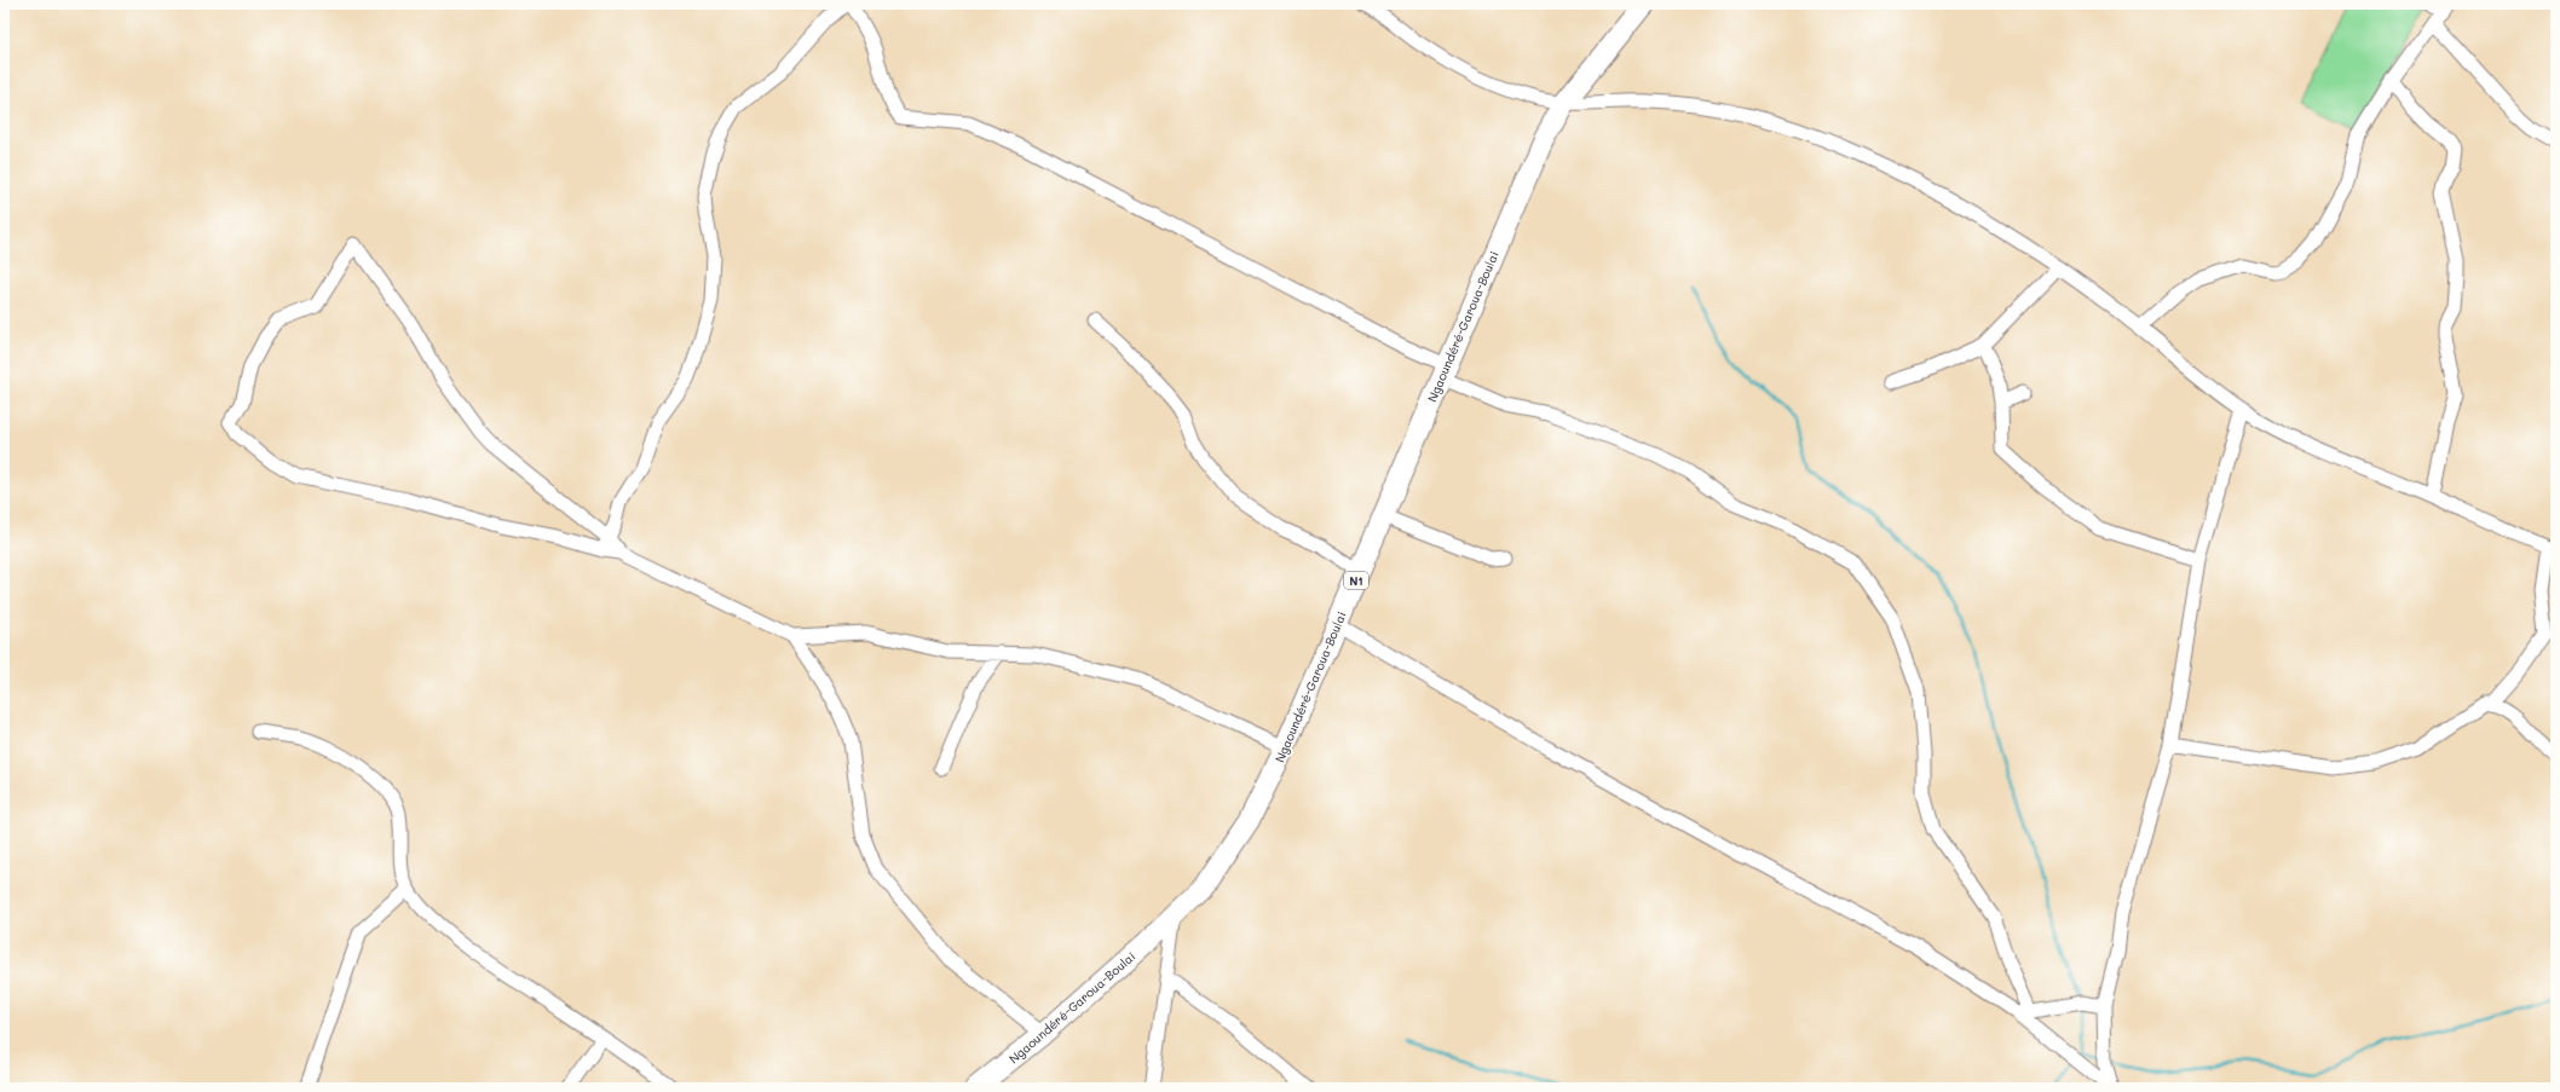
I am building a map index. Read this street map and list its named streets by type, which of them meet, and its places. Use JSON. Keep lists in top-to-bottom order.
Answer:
{
  "streets": {
    "highway": ["Ngaoundéré-Garoua-Boulai", "N1"]
  }
}
